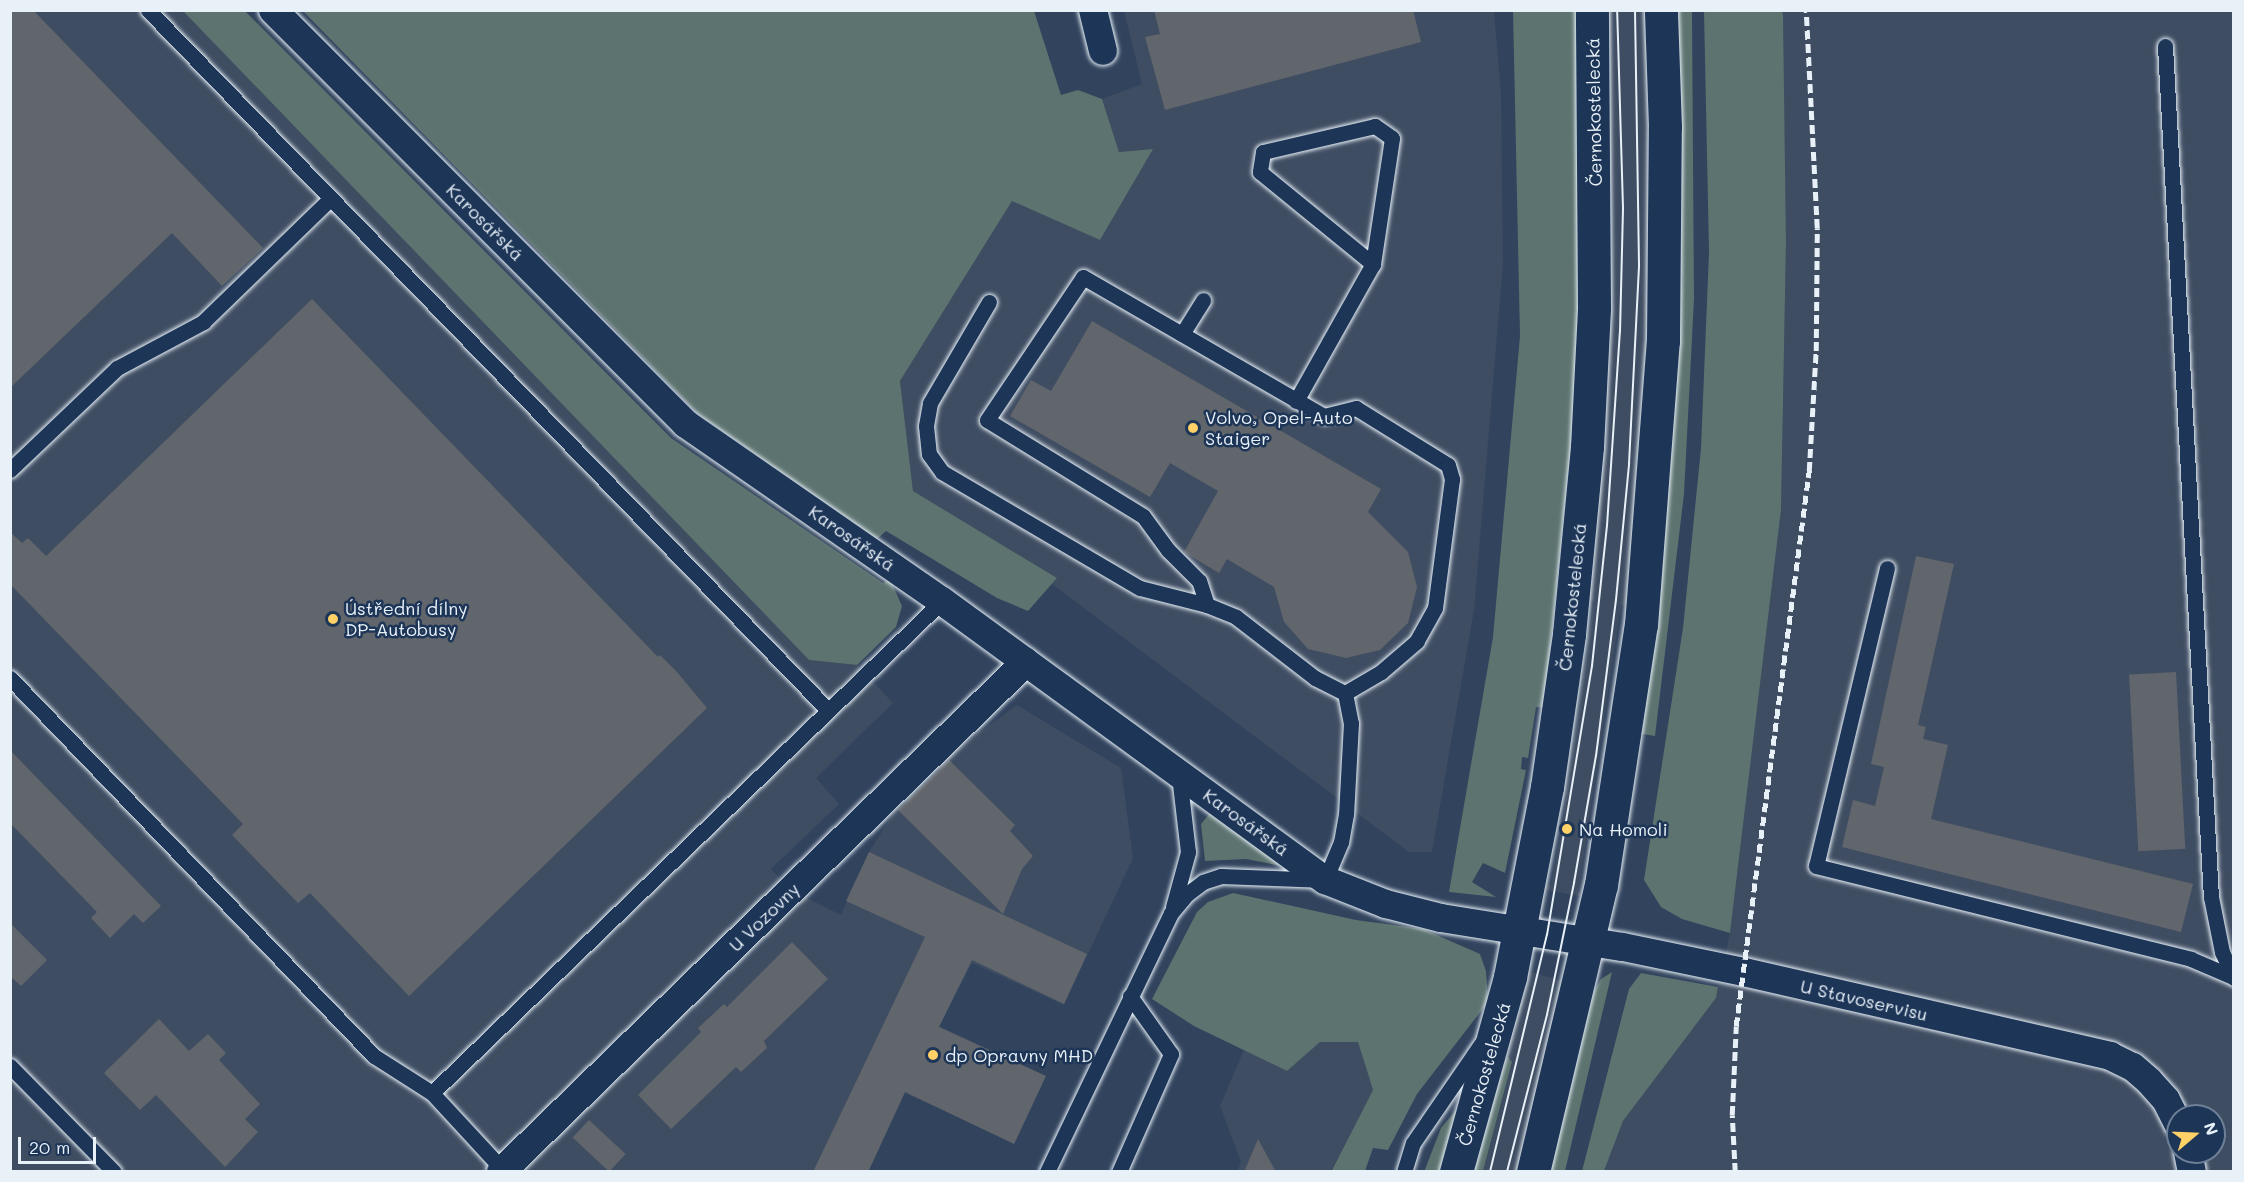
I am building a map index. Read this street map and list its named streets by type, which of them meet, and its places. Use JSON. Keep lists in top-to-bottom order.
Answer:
{
  "streets": {
    "main road": ["Černokostelecká"],
    "street": ["Karosářská", "U Vozovny", "U Stavoservisu"]
  },
  "crossings": [
    ["Černokostelecká", "Karosářská"],
    ["Černokostelecká", "U Stavoservisu"],
    ["Karosářská", "U Vozovny"],
    ["Karosářská", "U Stavoservisu"]
  ],
  "places": [
    "Volvo, Opel-Auto Staiger",
    "Ústřední dílny DP-Autobusy",
    "Na Homoli",
    "dp Opravny MHD"
  ],
  "scale_bar": "20 m",
  "north": "right"
}
